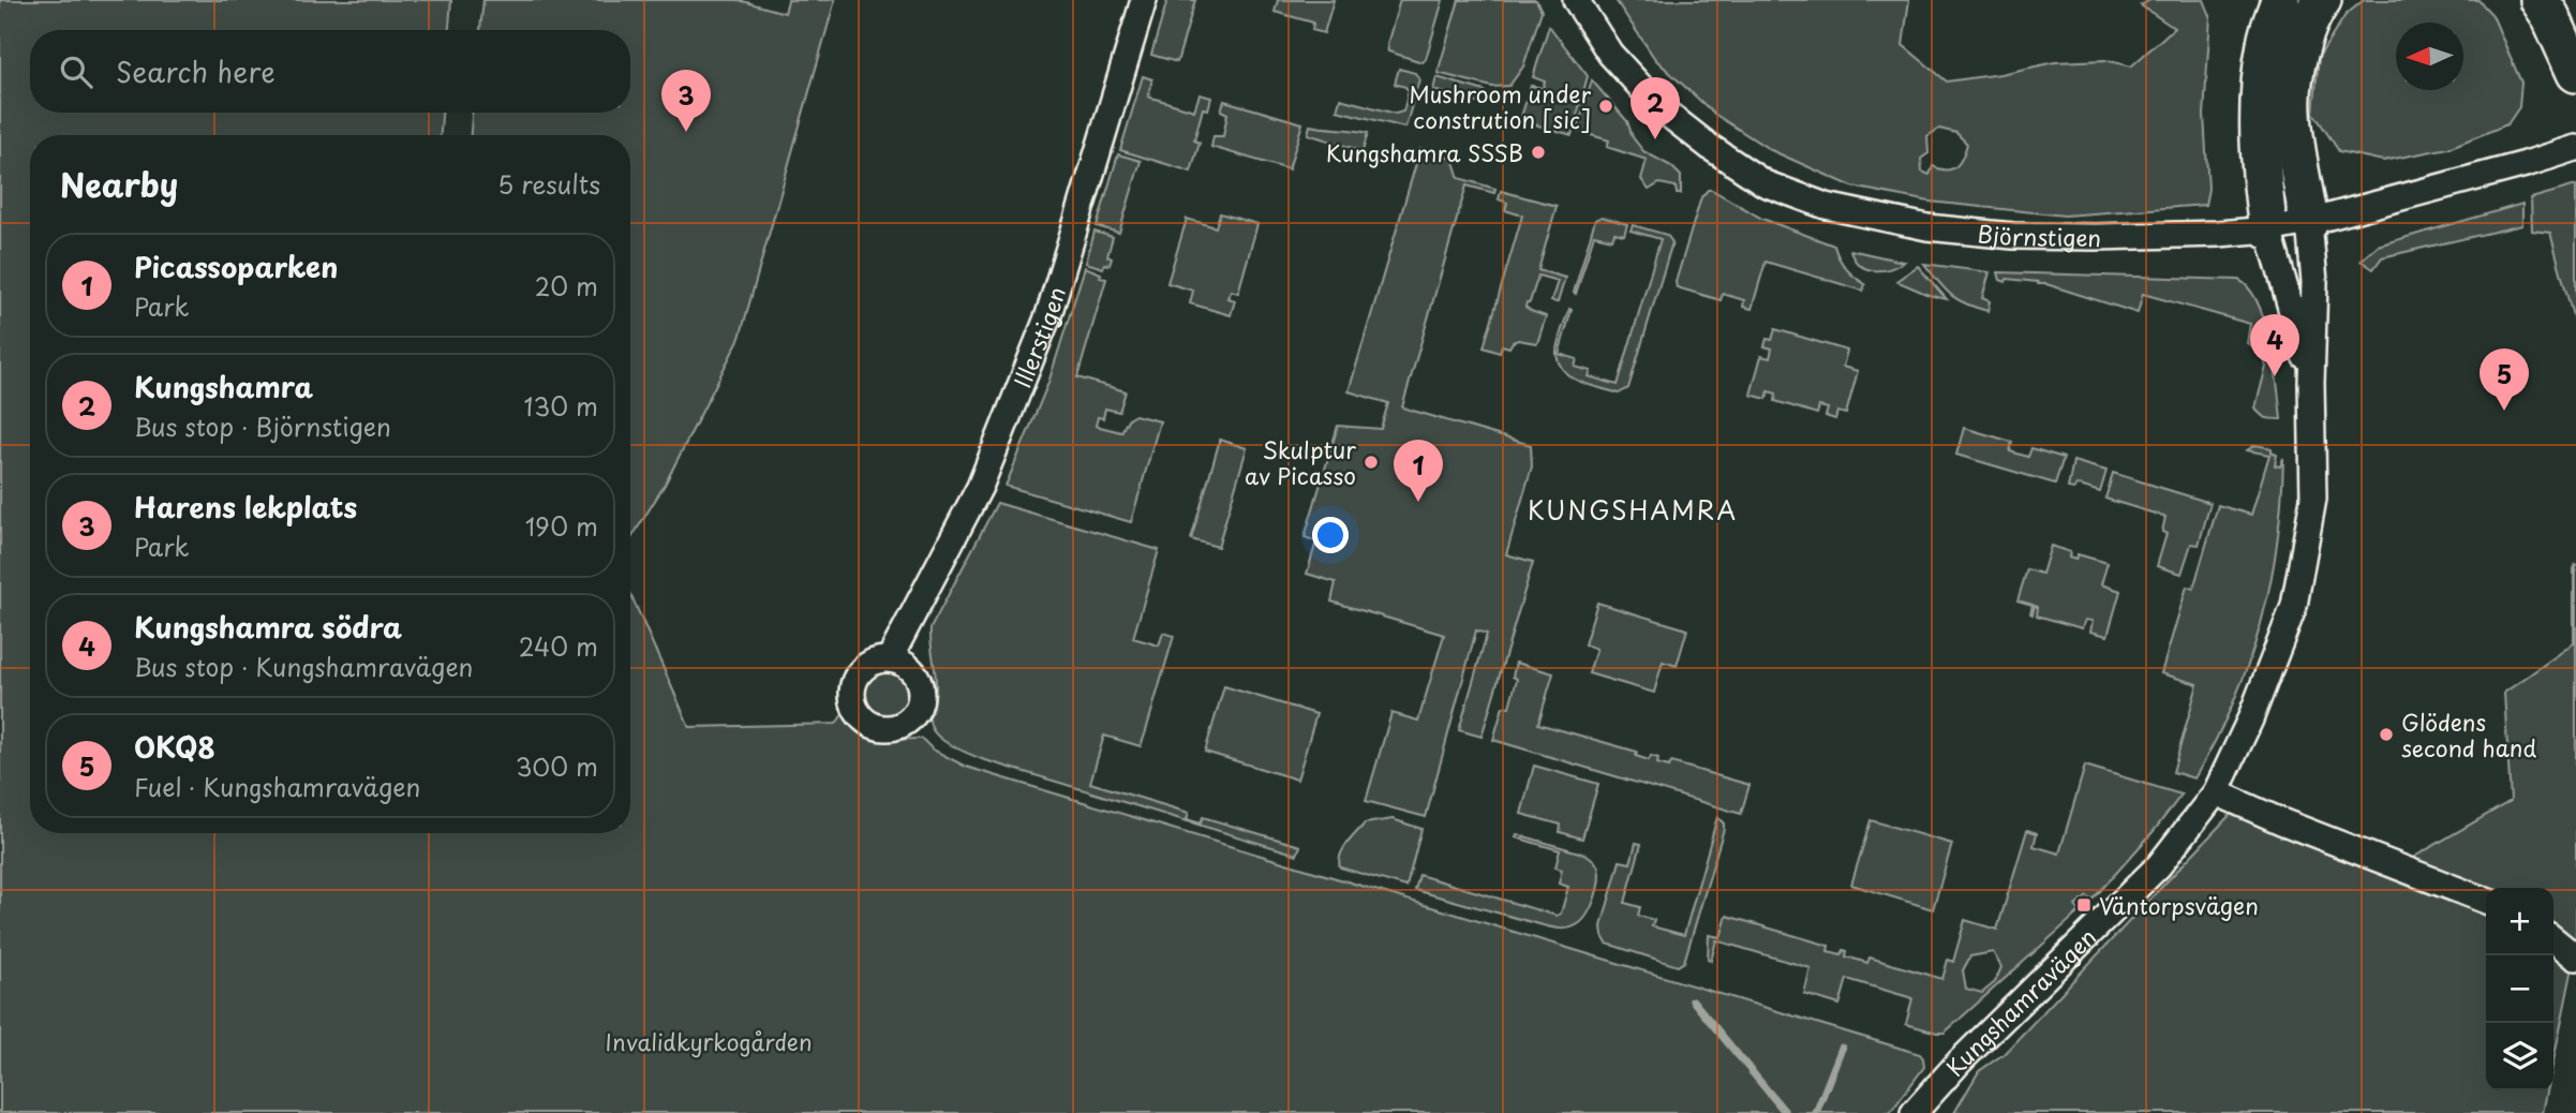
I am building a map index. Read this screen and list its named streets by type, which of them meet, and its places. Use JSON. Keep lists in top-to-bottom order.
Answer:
{
  "streets": {
    "street": ["Björnstigen", "Illerstigen", "Kungshamravägen"]
  },
  "crossings": [
    ["Björnstigen", "Kungshamravägen"]
  ],
  "districts": ["KUNGSHAMRA"],
  "parks": ["Invalidkyrkogården"],
  "places": {
    "other": [
      "Mushroom under constrution [sic]",
      "Kungshamra SSSB",
      "Skulptur av Picasso",
      "Glödens second hand"
    ],
    "transit": ["Väntorpsvägen"]
  },
  "north": "left",
  "page": {
    "search": "Search here",
    "pins": [
      "3",
      "2",
      "4",
      "5",
      "1"
    ],
    "heading": ["Nearby", "5 results"],
    "list": [
      {
        "mark": "1",
        "name": "Picassoparken",
        "note": "Park",
        "value": "20 m"
      },
      {
        "mark": "2",
        "name": "Kungshamra",
        "note": "Bus stop · Björnstigen",
        "value": "130 m"
      },
      {
        "mark": "3",
        "name": "Harens lekplats",
        "note": "Park",
        "value": "190 m"
      },
      {
        "mark": "4",
        "name": "Kungshamra södra",
        "note": "Bus stop · Kungshamravägen",
        "value": "240 m"
      },
      {
        "mark": "5",
        "name": "OKQ8",
        "note": "Fuel · Kungshamravägen",
        "value": "300 m"
      }
    ],
    "map_buttons": ["+", "−"]
  }
}
